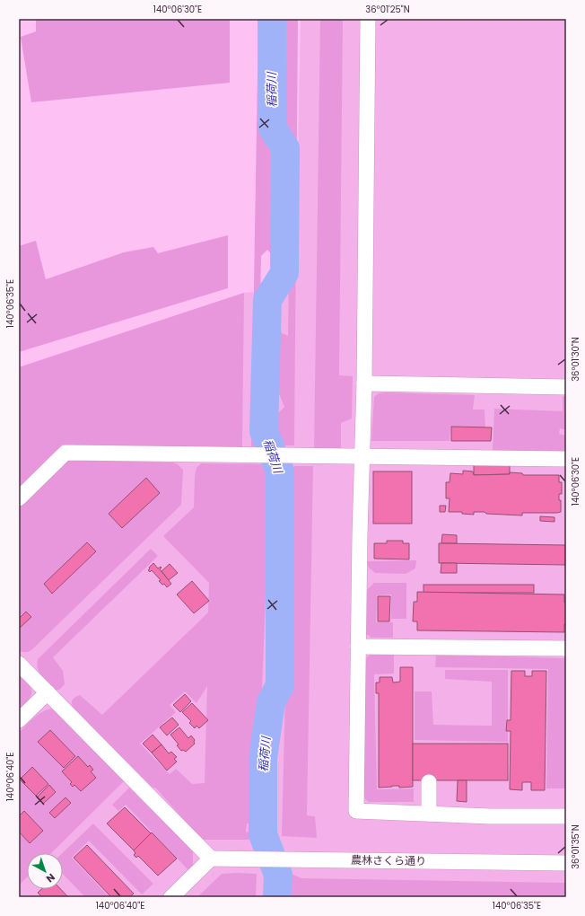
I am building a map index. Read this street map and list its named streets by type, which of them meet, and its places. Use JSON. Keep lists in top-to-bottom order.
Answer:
{
  "streets": {
    "street": ["農林さくら通り"]
  },
  "water": ["稲荷川"],
  "north": "bottom right",
  "coordinates": [
    "140°06'30\"E",
    "36°01'25\"N",
    "140°06'35\"E",
    "36°01'30\"N",
    "140°06'40\"E",
    "36°01'35\"N"
  ]
}
